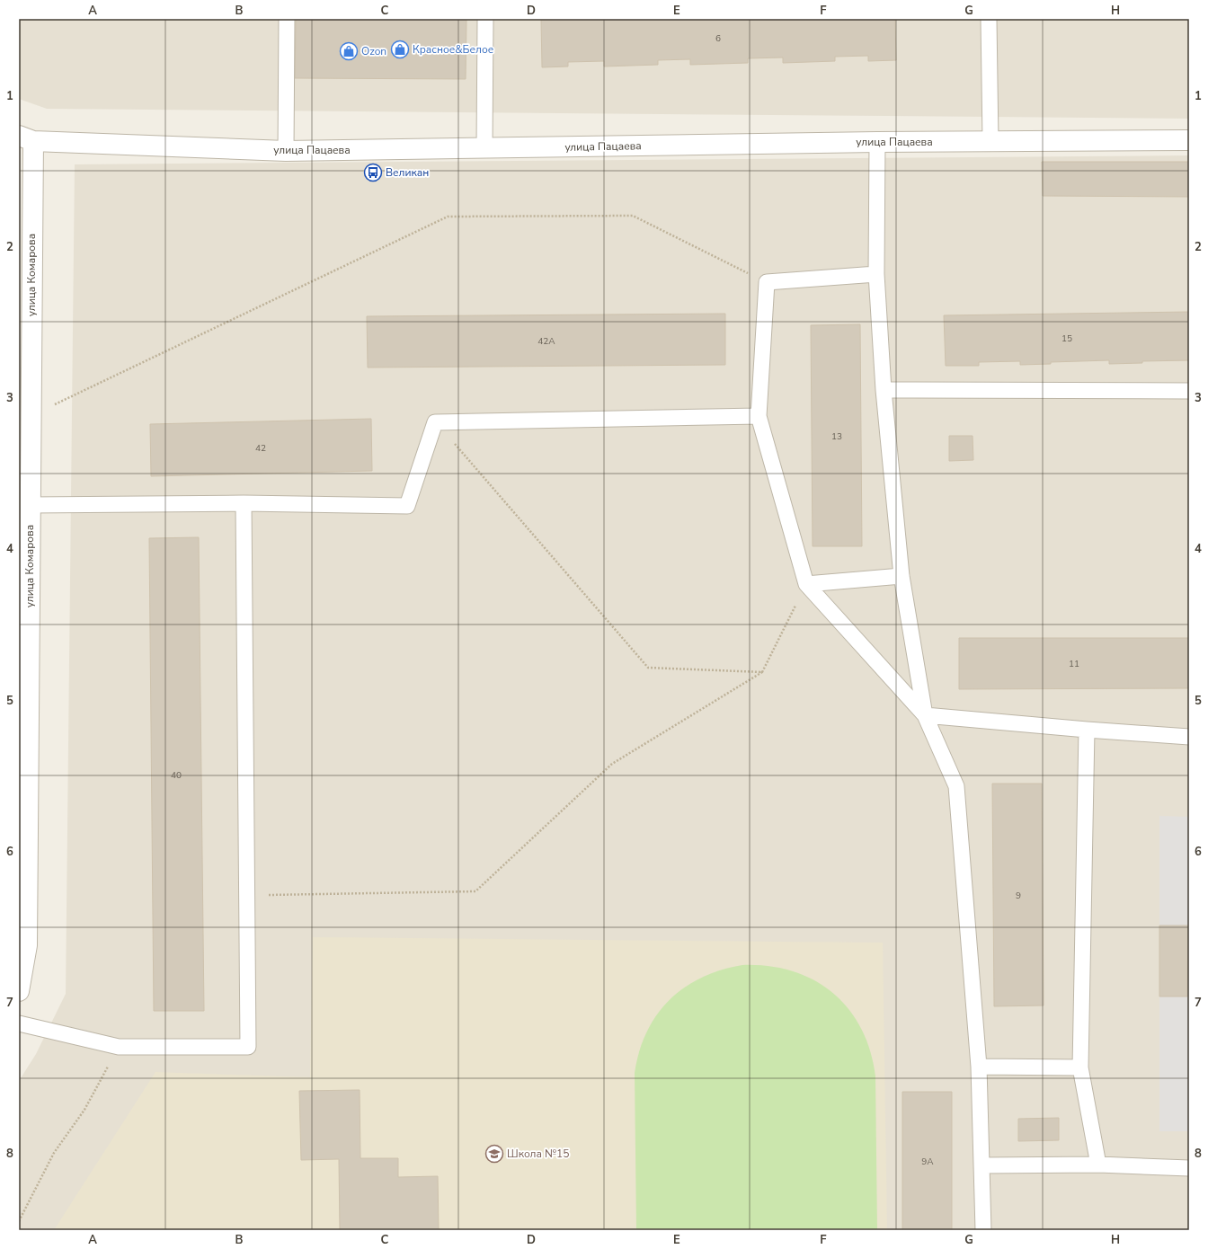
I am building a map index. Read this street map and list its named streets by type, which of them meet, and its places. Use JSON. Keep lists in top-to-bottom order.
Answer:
{
  "streets": {
    "street": ["улица Пацаева", "улица Комарова"]
  },
  "crossings": [
    ["улица Пацаева", "улица Комарова"]
  ],
  "places": {
    "shop": ["Красное&Белое", "Ozon"],
    "bus stop": ["Великан"],
    "school or university": ["Школа №15"]
  },
  "house_numbers": [
    "6",
    "15",
    "42А",
    "13",
    "42",
    "11",
    "40",
    "9",
    "9А"
  ],
  "grid": {
    "columns": [
      "A",
      "B",
      "C",
      "D",
      "E",
      "F",
      "G",
      "H"
    ],
    "rows": [
      "1",
      "2",
      "3",
      "4",
      "5",
      "6",
      "7",
      "8"
    ]
  }
}
